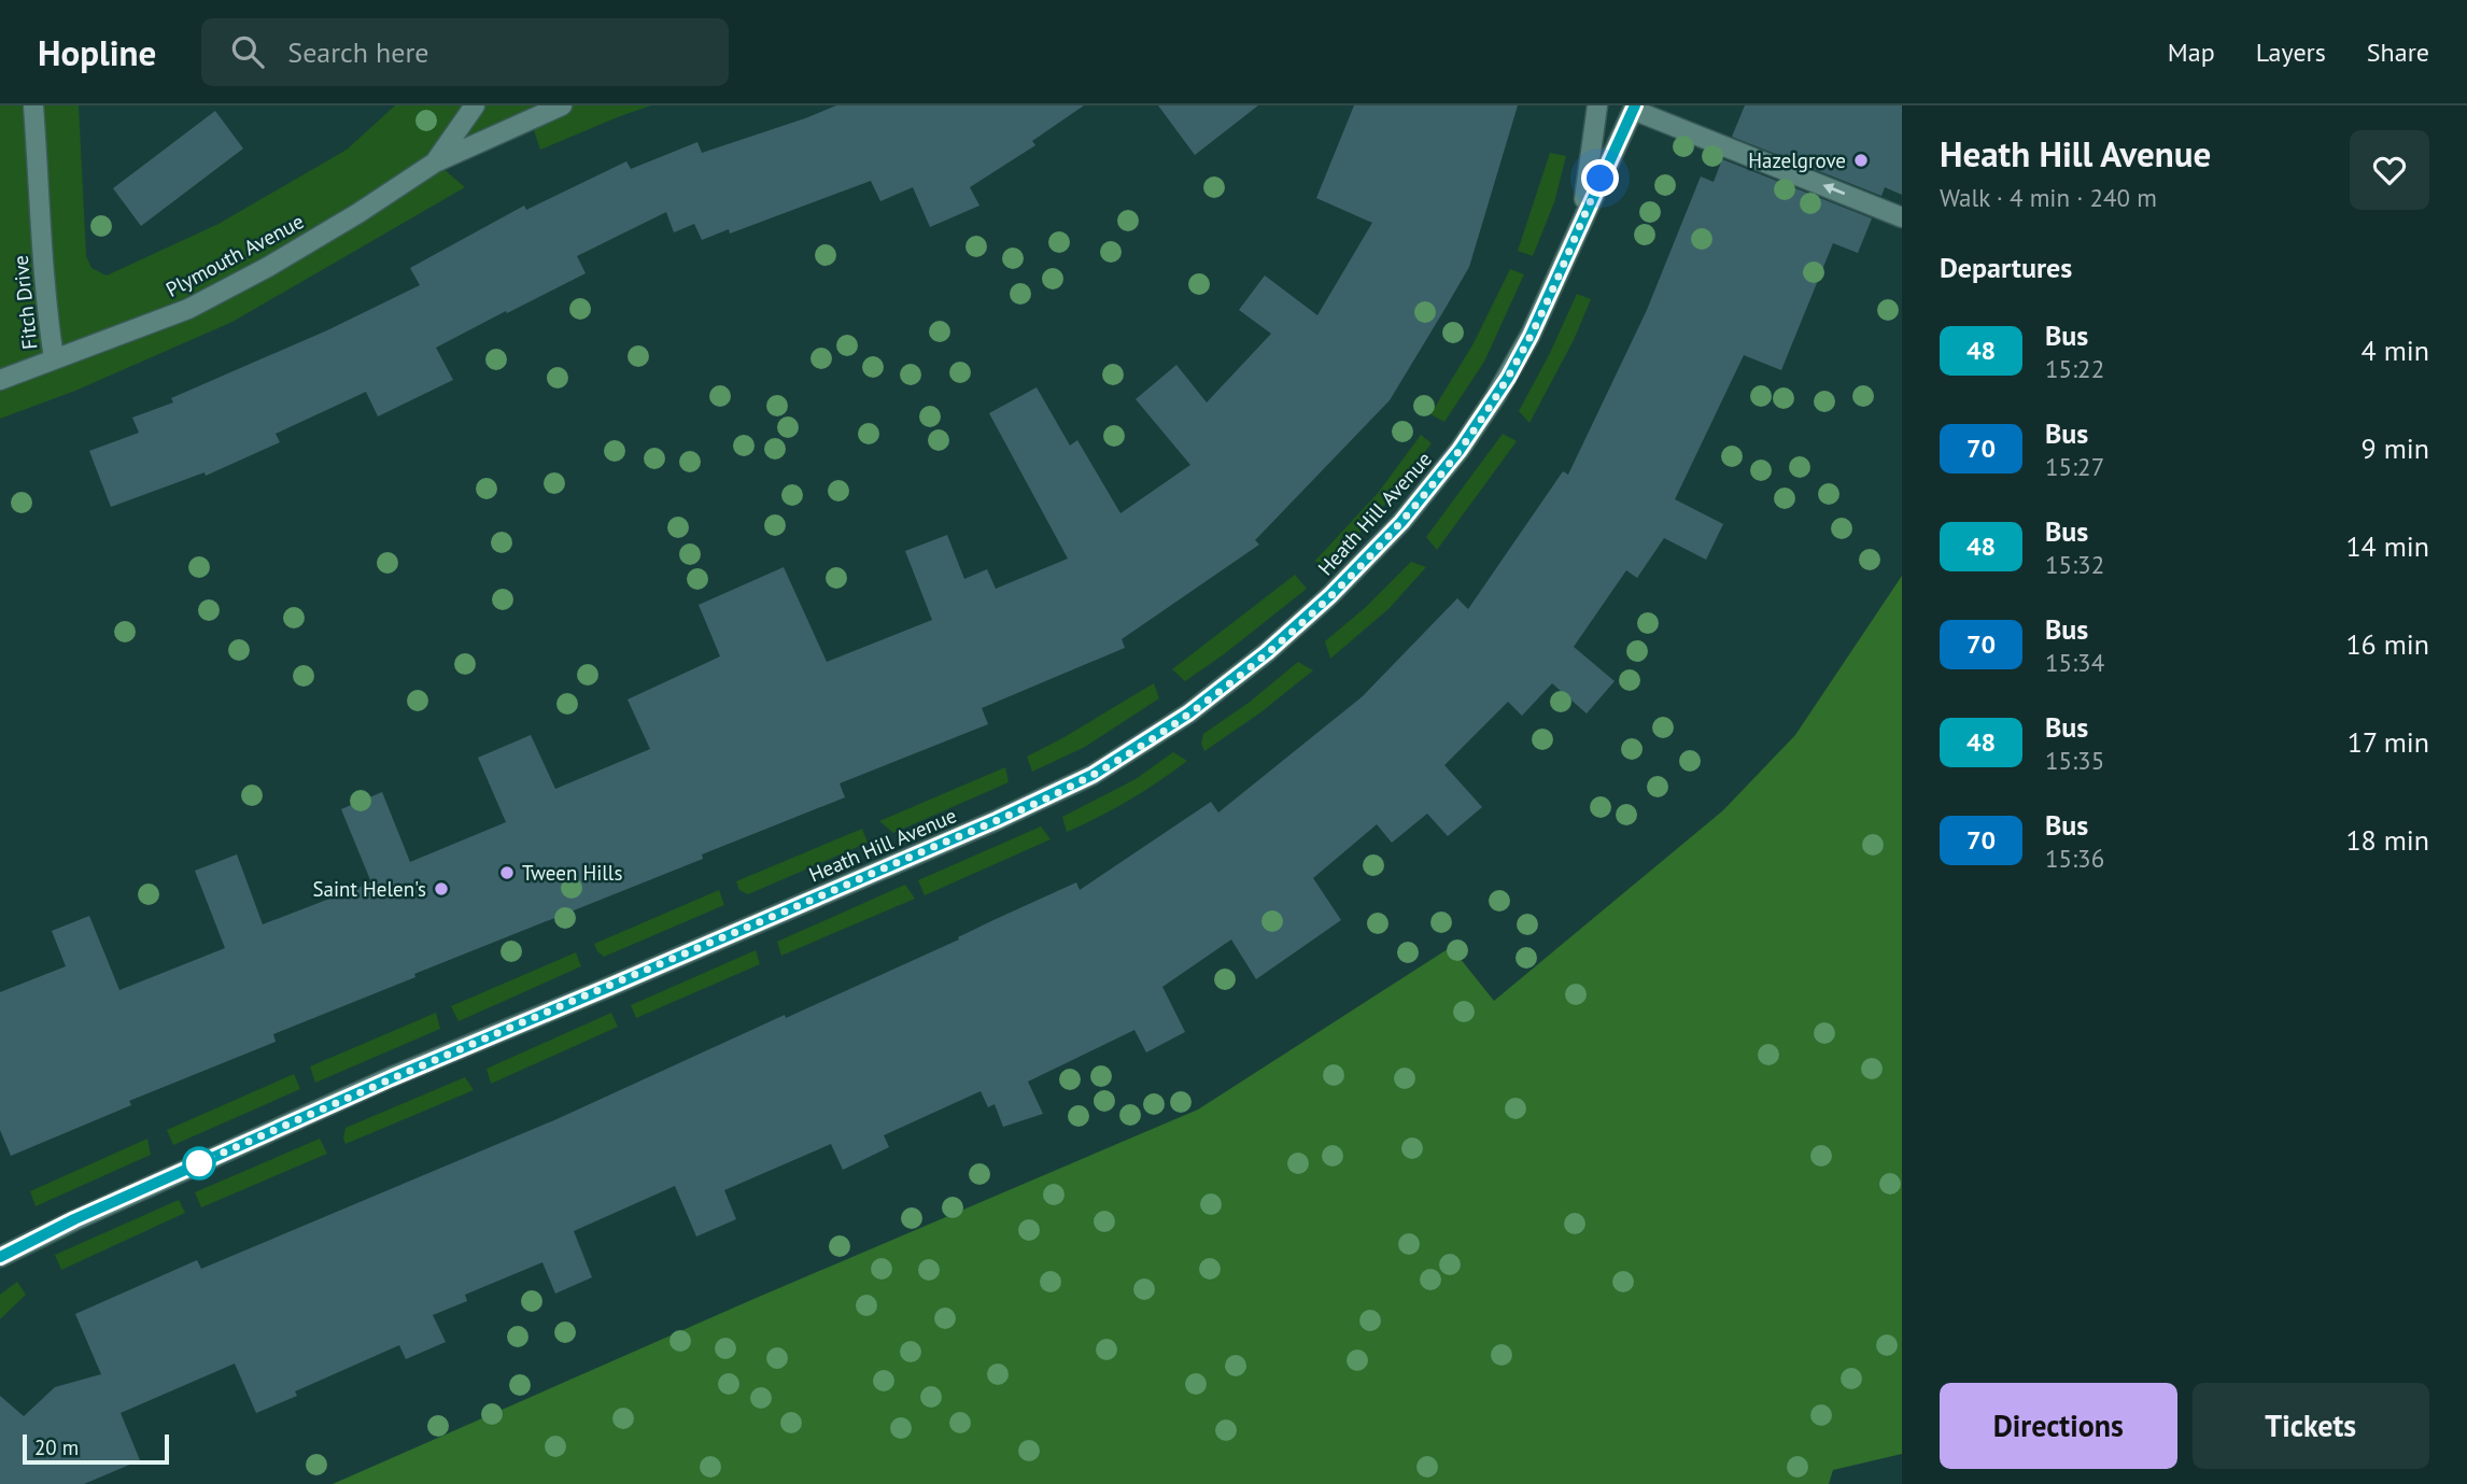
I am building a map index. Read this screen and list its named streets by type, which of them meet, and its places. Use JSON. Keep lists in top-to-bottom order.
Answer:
{
  "streets": {
    "street": ["Plymouth Avenue", "Fitch Drive", "Heath Hill Avenue"]
  },
  "crossings": [
    ["Plymouth Avenue", "Fitch Drive"]
  ],
  "places": ["Hazelgrove", "Tween Hills", "Saint Helen's"],
  "lines": ["bus line 48"],
  "scale_bar": "20 m",
  "page": {
    "header": "Hopline",
    "search": "Search here",
    "nav": ["Map", "Layers", "Share"],
    "heading": [
      ["Heath Hill Avenue", "Walk · 4 min · 240 m"],
      "Departures"
    ],
    "list": [
      {
        "mark": "48",
        "name": "Bus",
        "note": "15:22",
        "value": "4 min"
      },
      {
        "mark": "70",
        "name": "Bus",
        "note": "15:27",
        "value": "9 min"
      },
      {
        "mark": "48",
        "name": "Bus",
        "note": "15:32",
        "value": "14 min"
      },
      {
        "mark": "70",
        "name": "Bus",
        "note": "15:34",
        "value": "16 min"
      },
      {
        "mark": "48",
        "name": "Bus",
        "note": "15:35",
        "value": "17 min"
      },
      {
        "mark": "70",
        "name": "Bus",
        "note": "15:36",
        "value": "18 min"
      }
    ],
    "buttons": ["Directions", "Tickets"],
    "scale": "20 m"
  }
}
